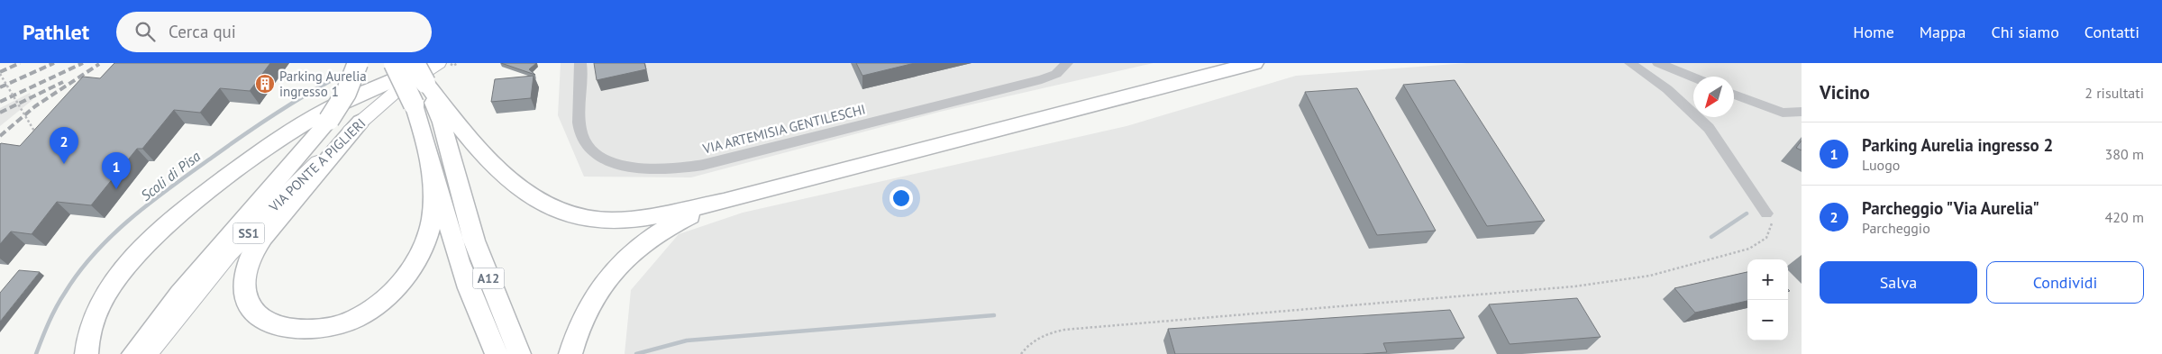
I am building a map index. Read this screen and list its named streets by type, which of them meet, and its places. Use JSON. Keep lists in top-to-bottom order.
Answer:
{
  "streets": {
    "highway": ["A12"],
    "main road": ["VIA PONTE A PIGLIERI", "SS1"],
    "street": ["VIA ARTEMISIA GENTILESCHI"]
  },
  "water": ["Scoli di Pisa"],
  "places": {
    "building": ["Parking Aurelia ingresso 1"]
  },
  "north": "bottom left",
  "page": {
    "header": "Pathlet",
    "search": "Cerca qui",
    "nav": [
      "Home",
      "Mappa",
      "Chi siamo",
      "Contatti"
    ],
    "heading": ["Vicino", "2 risultati"],
    "list": [
      {
        "mark": "1",
        "name": "Parking Aurelia ingresso 2",
        "note": "Luogo",
        "value": "380 m"
      },
      {
        "mark": "2",
        "name": "Parcheggio \"Via Aurelia\"",
        "note": "Parcheggio",
        "value": "420 m"
      }
    ],
    "pins": ["2", "1"],
    "buttons": ["Salva", "Condividi"],
    "map_buttons": ["+", "−"]
  }
}
